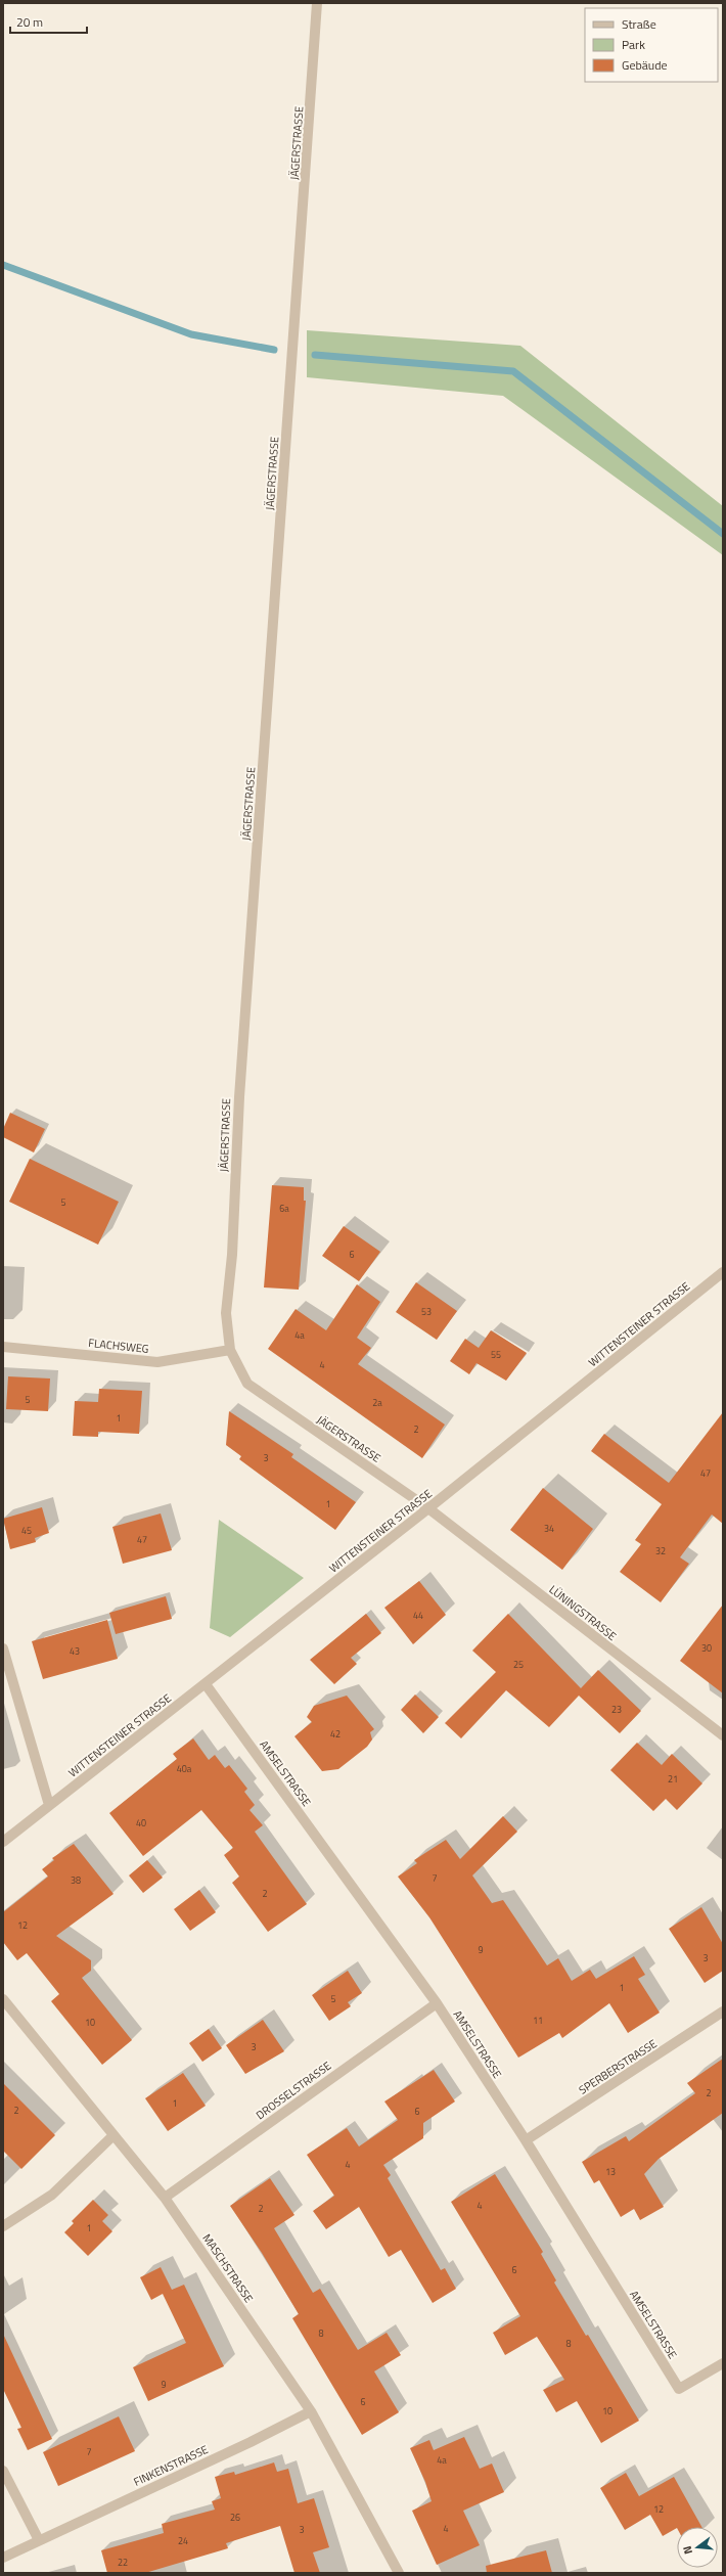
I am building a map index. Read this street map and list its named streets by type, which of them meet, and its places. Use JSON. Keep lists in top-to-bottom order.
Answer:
{
  "streets": {
    "street": [
      "JÄGERSTRASSE",
      "WITTENSTEINER STRASSE",
      "FLACHSWEG",
      "LÜNINGSTRASSE",
      "AMSELSTRASSE",
      "SPERBERSTRASSE",
      "DROSSELSTRASSE",
      "MASCHSTRASSE",
      "FINKENSTRASSE"
    ]
  },
  "crossings": [
    ["JÄGERSTRASSE", "WITTENSTEINER STRASSE"],
    ["JÄGERSTRASSE", "FLACHSWEG"],
    ["JÄGERSTRASSE", "LÜNINGSTRASSE"],
    ["WITTENSTEINER STRASSE", "LÜNINGSTRASSE"],
    ["WITTENSTEINER STRASSE", "AMSELSTRASSE"],
    ["AMSELSTRASSE", "SPERBERSTRASSE"],
    ["AMSELSTRASSE", "DROSSELSTRASSE"],
    ["DROSSELSTRASSE", "MASCHSTRASSE"],
    ["MASCHSTRASSE", "FINKENSTRASSE"]
  ],
  "house_numbers": [
    "5",
    "6a",
    "6",
    "53",
    "4a",
    "55",
    "4",
    "5",
    "2a",
    "1",
    "2",
    "3",
    "47",
    "1",
    "34",
    "45",
    "47",
    "32",
    "44",
    "30",
    "43",
    "25",
    "23",
    "42",
    "40a",
    "21",
    "40",
    "7",
    "38",
    "2",
    "12",
    "9",
    "3",
    "1",
    "5",
    "11",
    "10",
    "3",
    "2",
    "1",
    "2",
    "6",
    "4",
    "13",
    "4",
    "2",
    "1",
    "6",
    "8",
    "8",
    "9",
    "6",
    "10",
    "7",
    "4a",
    "12",
    "26",
    "4",
    "3",
    "24",
    "22"
  ],
  "legend": ["Straße", "Park", "Gebäude"],
  "scale_bar": "20 m",
  "north": "left"
}
